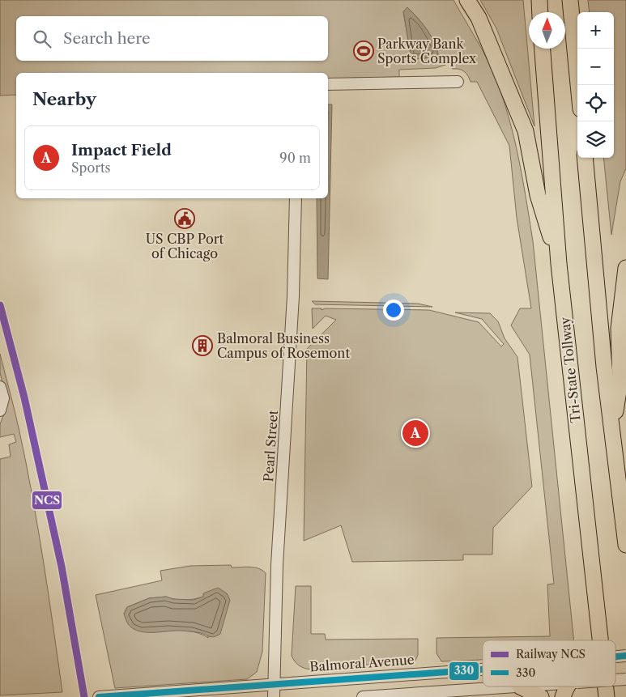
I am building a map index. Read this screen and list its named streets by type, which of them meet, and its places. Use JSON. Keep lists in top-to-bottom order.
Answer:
{
  "streets": {
    "highway": ["Tri-State Tollway"],
    "street": ["Pearl Street", "Balmoral Avenue"]
  },
  "crossings": [
    ["Pearl Street", "Balmoral Avenue"]
  ],
  "places": {
    "sports": ["Parkway Bank Sports Complex"],
    "public building": ["US CBP Port of Chicago"],
    "building": ["Balmoral Business Campus of Rosemont"]
  },
  "lines": ["rail line NCS", "transit line 330"],
  "legend": ["Railway NCS", "330"],
  "north": "top",
  "page": {
    "map_buttons": ["+", "−"],
    "search": "Search here",
    "heading": "Nearby",
    "list": [
      {
        "mark": "A",
        "name": "Impact Field",
        "note": "Sports",
        "value": "90 m"
      }
    ],
    "pins": "A"
  }
}
